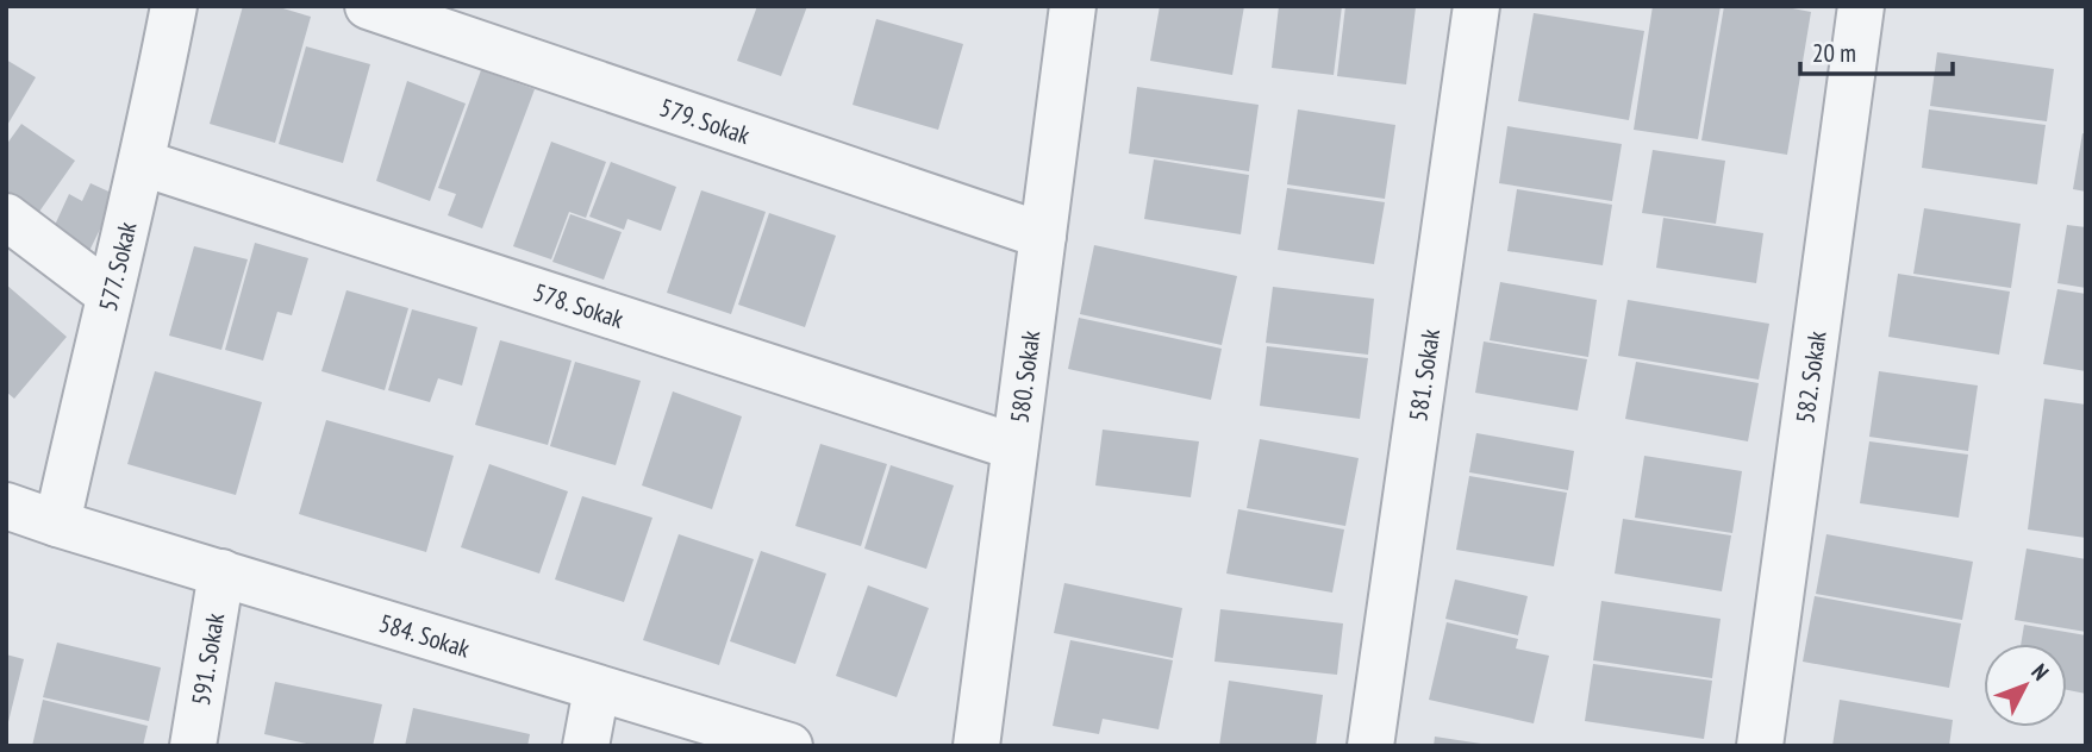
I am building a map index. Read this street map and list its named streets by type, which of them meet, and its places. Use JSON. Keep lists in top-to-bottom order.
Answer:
{
  "streets": {
    "street": [
      "579. Sokak",
      "577. Sokak",
      "578. Sokak",
      "580. Sokak",
      "581. Sokak",
      "582. Sokak",
      "584. Sokak",
      "591. Sokak"
    ]
  },
  "crossings": [
    ["579. Sokak", "580. Sokak"],
    ["577. Sokak", "578. Sokak"],
    ["577. Sokak", "584. Sokak"],
    ["578. Sokak", "580. Sokak"],
    ["584. Sokak", "591. Sokak"]
  ],
  "scale_bar": "20 m",
  "north": "top right"
}
